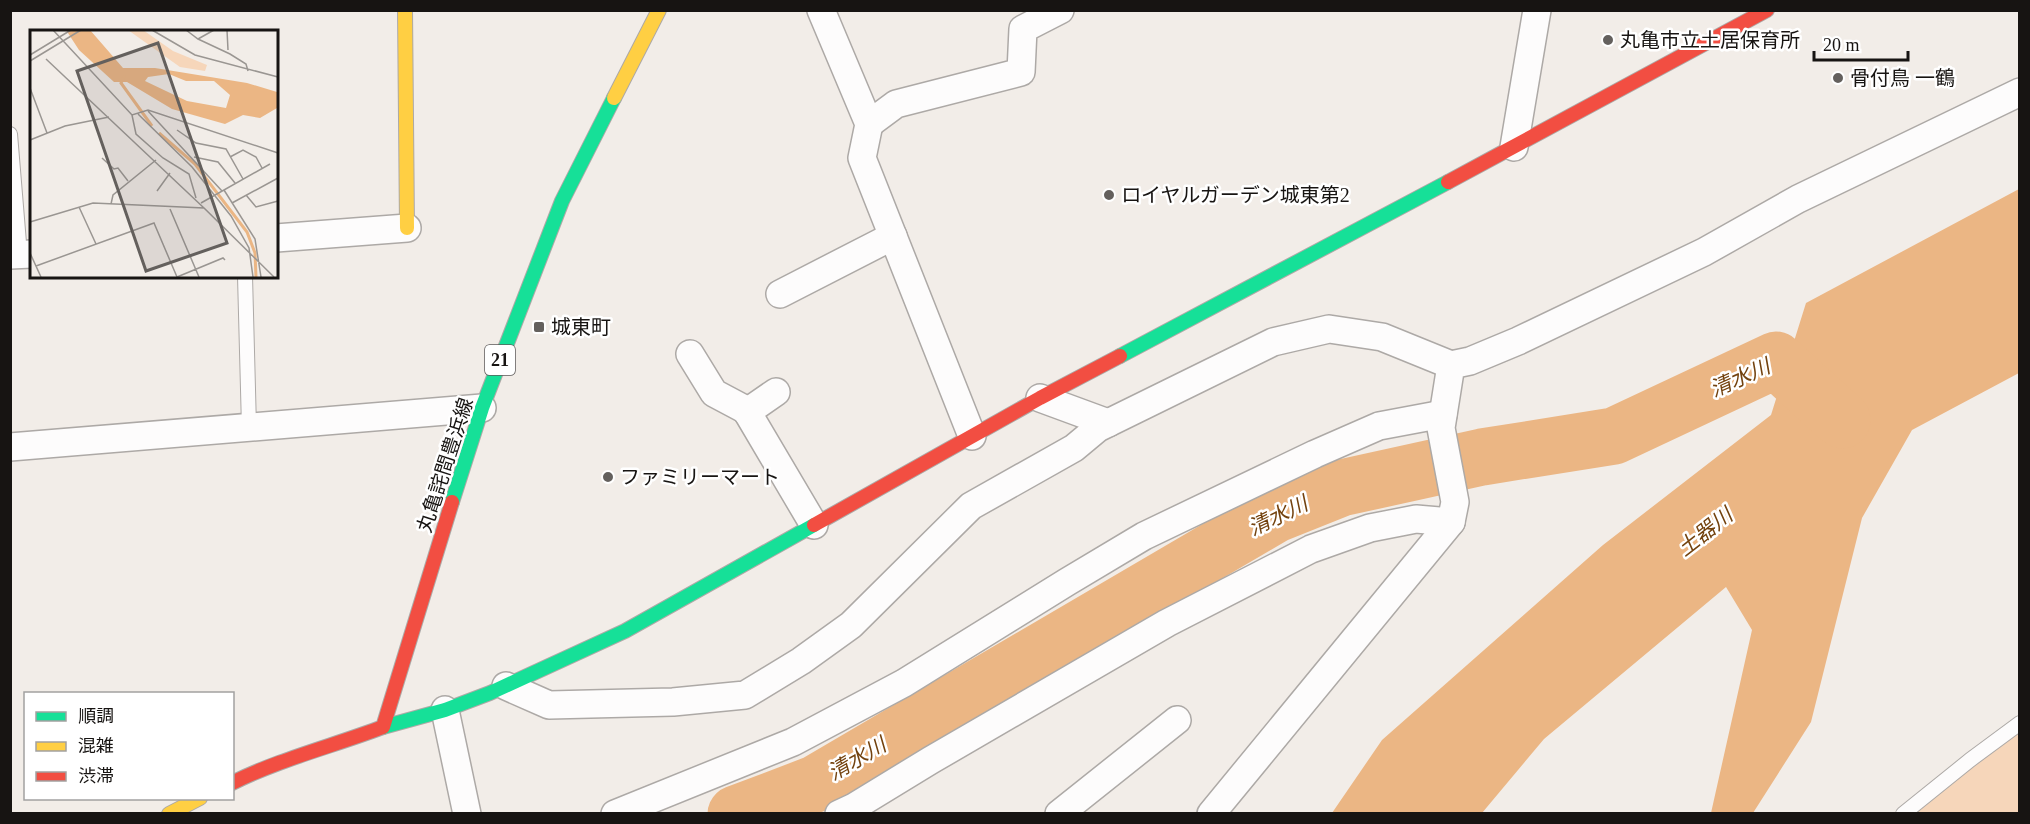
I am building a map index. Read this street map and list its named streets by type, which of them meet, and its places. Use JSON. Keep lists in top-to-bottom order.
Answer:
{
  "streets": {
    "street": ["21", "丸亀詫間豊浜線"]
  },
  "water": ["清水川", "土器川"],
  "places": {
    "other": [
      "丸亀市立土居保育所",
      "骨付鳥 一鶴",
      "ロイヤルガーデン城東第2",
      "ファミリーマート"
    ],
    "transit": ["城東町"]
  },
  "legend": ["順調", "混雑", "渋滞"],
  "scale_bar": "20 m"
}
